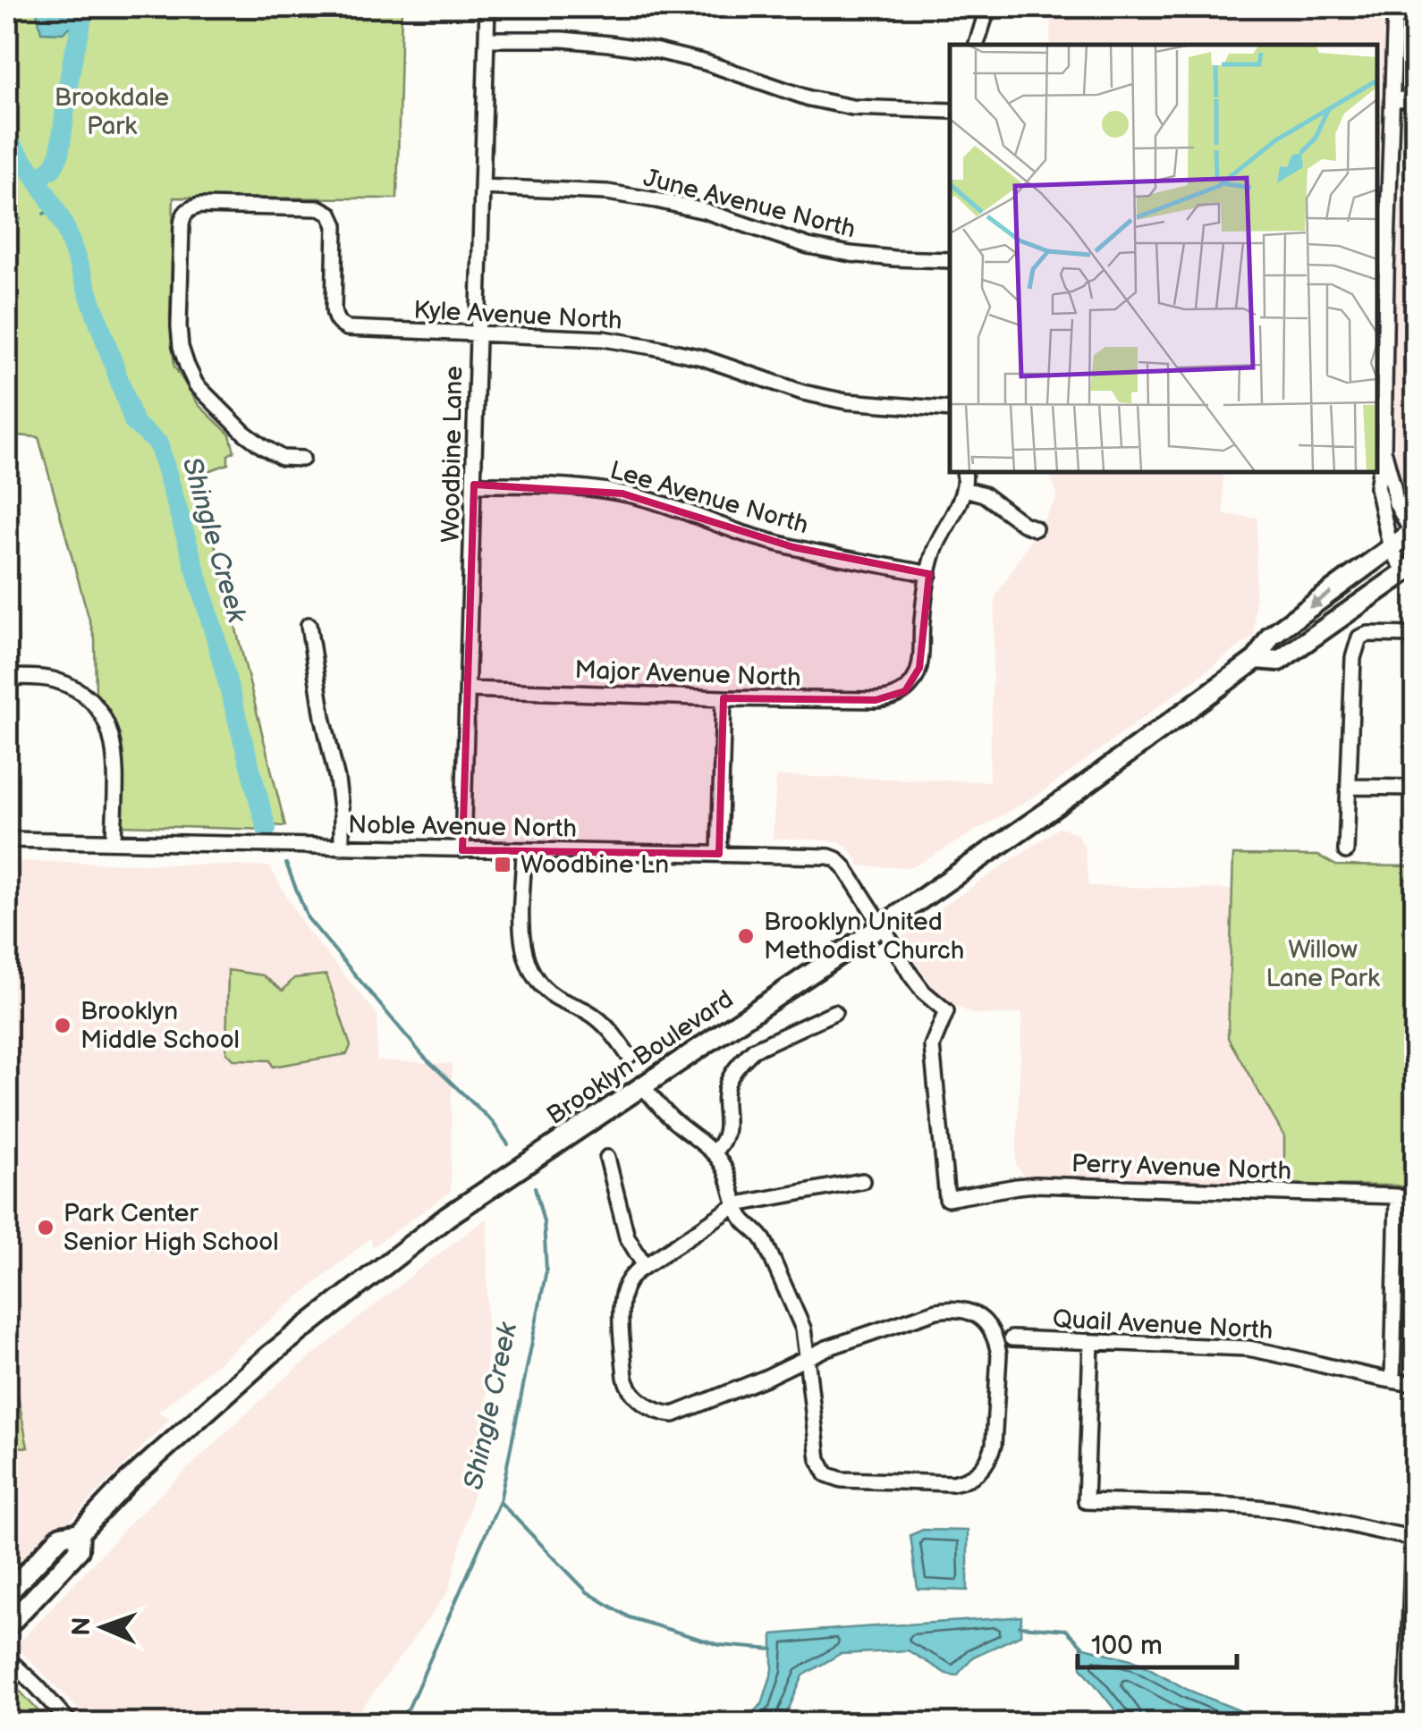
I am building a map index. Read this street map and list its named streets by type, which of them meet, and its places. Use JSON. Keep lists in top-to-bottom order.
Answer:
{
  "streets": {
    "main road": ["Brooklyn Boulevard"],
    "street": [
      "June Avenue North",
      "Kyle Avenue North",
      "Woodbine Lane",
      "Lee Avenue North",
      "Major Avenue North",
      "Noble Avenue North",
      "Perry Avenue North",
      "Quail Avenue North"
    ]
  },
  "crossings": [
    ["June Avenue North", "Woodbine Lane"],
    ["Kyle Avenue North", "Woodbine Lane"],
    ["Woodbine Lane", "Lee Avenue North"],
    ["Woodbine Lane", "Major Avenue North"],
    ["Woodbine Lane", "Noble Avenue North"],
    ["Lee Avenue North", "Major Avenue North"],
    ["Noble Avenue North", "Brooklyn Boulevard"],
    ["Noble Avenue North", "Perry Avenue North"],
    ["Brooklyn Boulevard", "Perry Avenue North"]
  ],
  "water": ["Shingle Creek"],
  "parks": ["Brookdale Park", "Willow Lane Park"],
  "places": {
    "transit": ["Woodbine Ln"],
    "other": ["Brooklyn United Methodist Church", "Brooklyn Middle School", "Park Center Senior High School"]
  },
  "scale_bar": "100 m",
  "north": "left"
}
